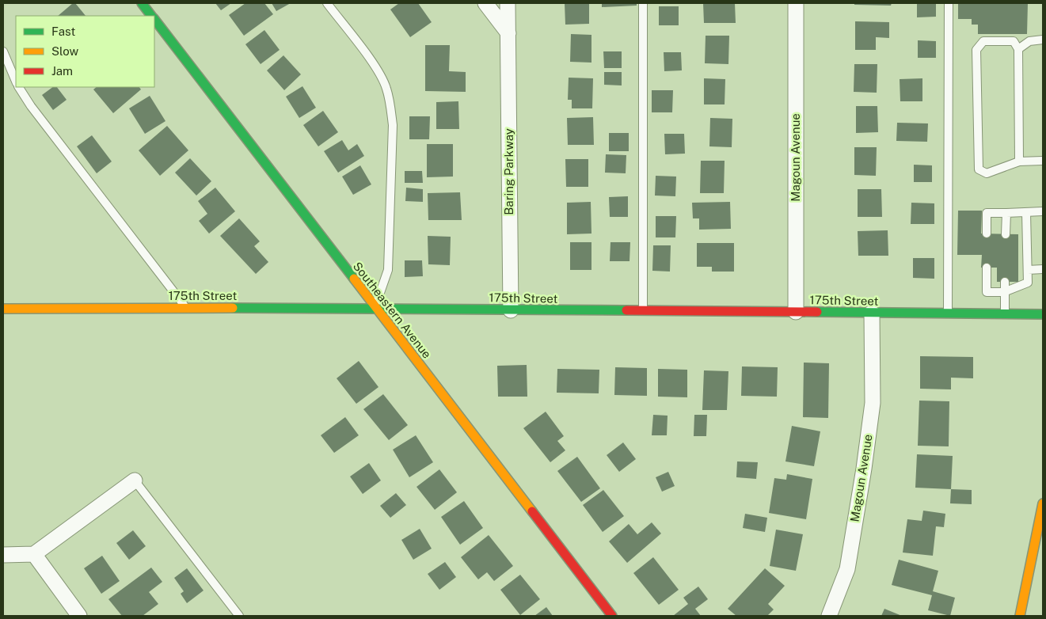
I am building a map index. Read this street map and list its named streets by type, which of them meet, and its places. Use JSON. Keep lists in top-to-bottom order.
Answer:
{
  "streets": {
    "main road": ["175th Street", "Southeastern Avenue"],
    "street": ["Magoun Avenue", "Baring Parkway"]
  },
  "crossings": [
    ["Magoun Avenue", "175th Street"],
    ["Baring Parkway", "175th Street"],
    ["175th Street", "Southeastern Avenue"]
  ],
  "legend": ["Fast", "Slow", "Jam"]
}
